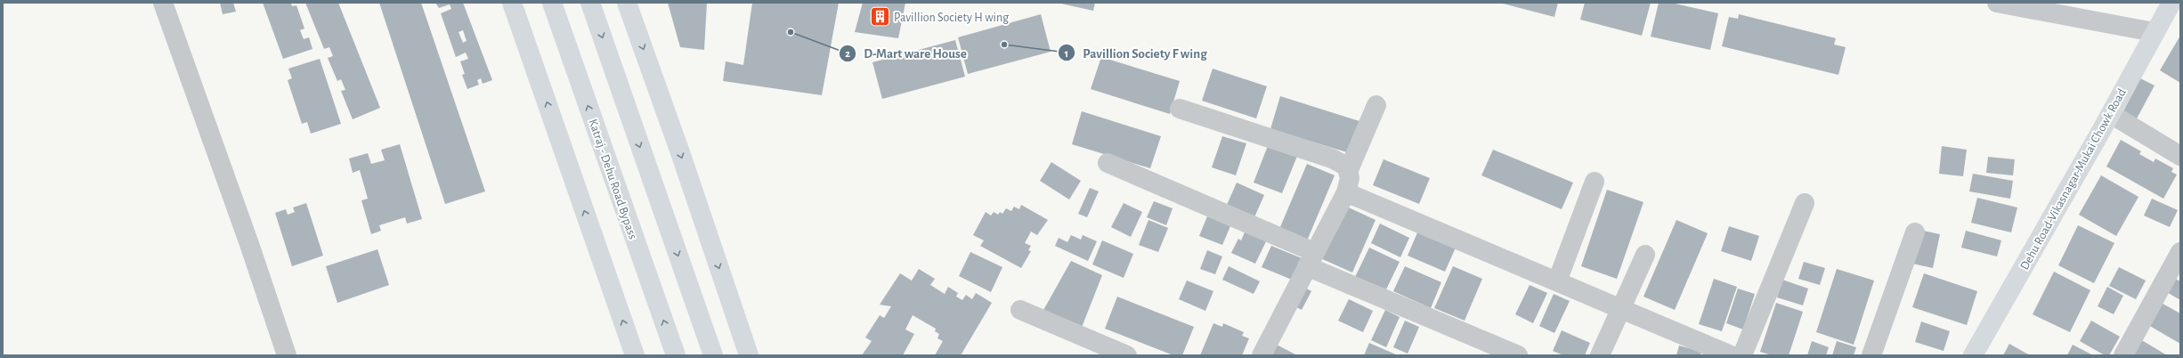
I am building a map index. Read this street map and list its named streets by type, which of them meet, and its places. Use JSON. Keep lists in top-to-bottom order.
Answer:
{
  "streets": {
    "main road": ["Katraj - Dehu Road Bypass", "Dehu Road-Vikasnagar-Mukai Chowk Road"]
  },
  "places": {
    "building": ["Pavillion Society H wing"],
    "other": ["D-Mart ware House", "Pavillion Society F wing"]
  }
}
